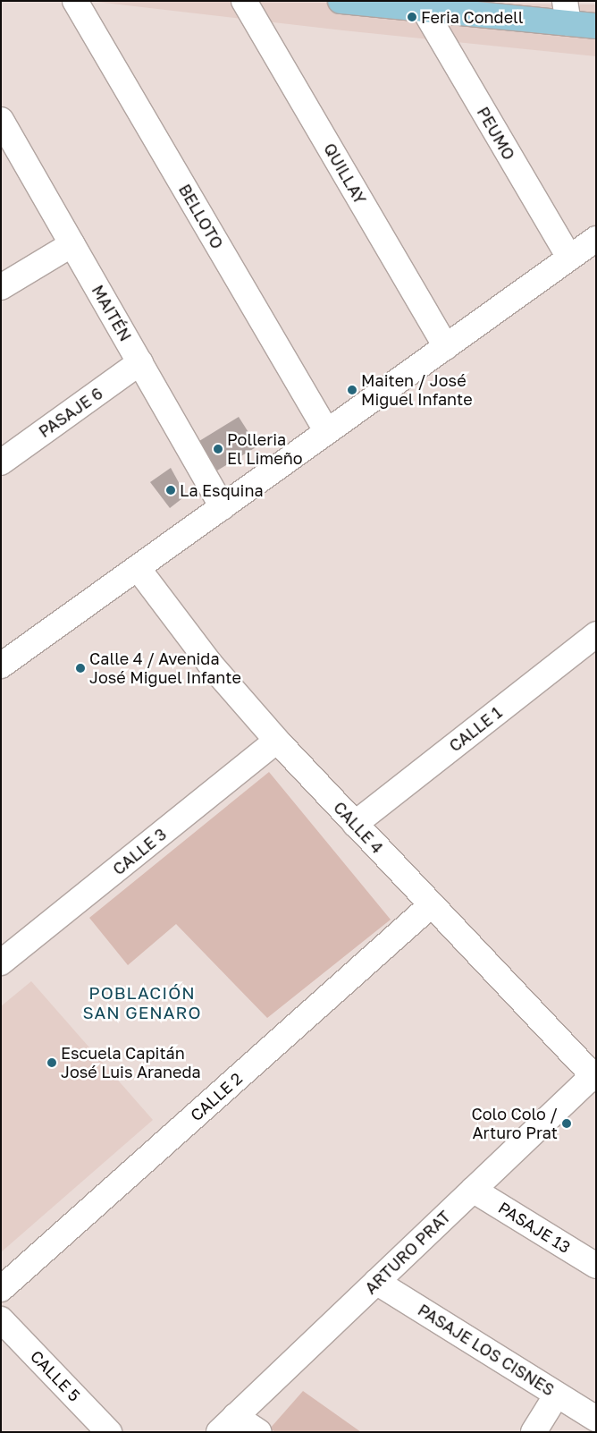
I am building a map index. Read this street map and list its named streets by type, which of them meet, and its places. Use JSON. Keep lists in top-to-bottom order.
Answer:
{
  "streets": {
    "street": [
      "PEUMO",
      "QUILLAY",
      "BELLOTO",
      "MAITÉN",
      "PASAJE 6",
      "CALLE 1",
      "CALLE 4",
      "CALLE 3",
      "CALLE 2",
      "PASAJE 13",
      "ARTURO PRAT",
      "PASAJE LOS CISNES",
      "CALLE 5"
    ]
  },
  "crossings": [
    ["MAITÉN", "PASAJE 6"],
    ["CALLE 1", "CALLE 4"],
    ["CALLE 4", "CALLE 3"],
    ["CALLE 4", "CALLE 2"],
    ["CALLE 4", "ARTURO PRAT"],
    ["PASAJE 13", "ARTURO PRAT"],
    ["ARTURO PRAT", "PASAJE LOS CISNES"]
  ],
  "districts": ["POBLACIÓN SAN GENARO"],
  "places": [
    "Feria Condell",
    "Maiten / José Miguel Infante",
    "Polleria El Limeño",
    "La Esquina",
    "Calle 4 / Avenida José Miguel Infante",
    "Escuela Capitán José Luis Araneda",
    "Colo Colo / Arturo Prat"
  ]
}
